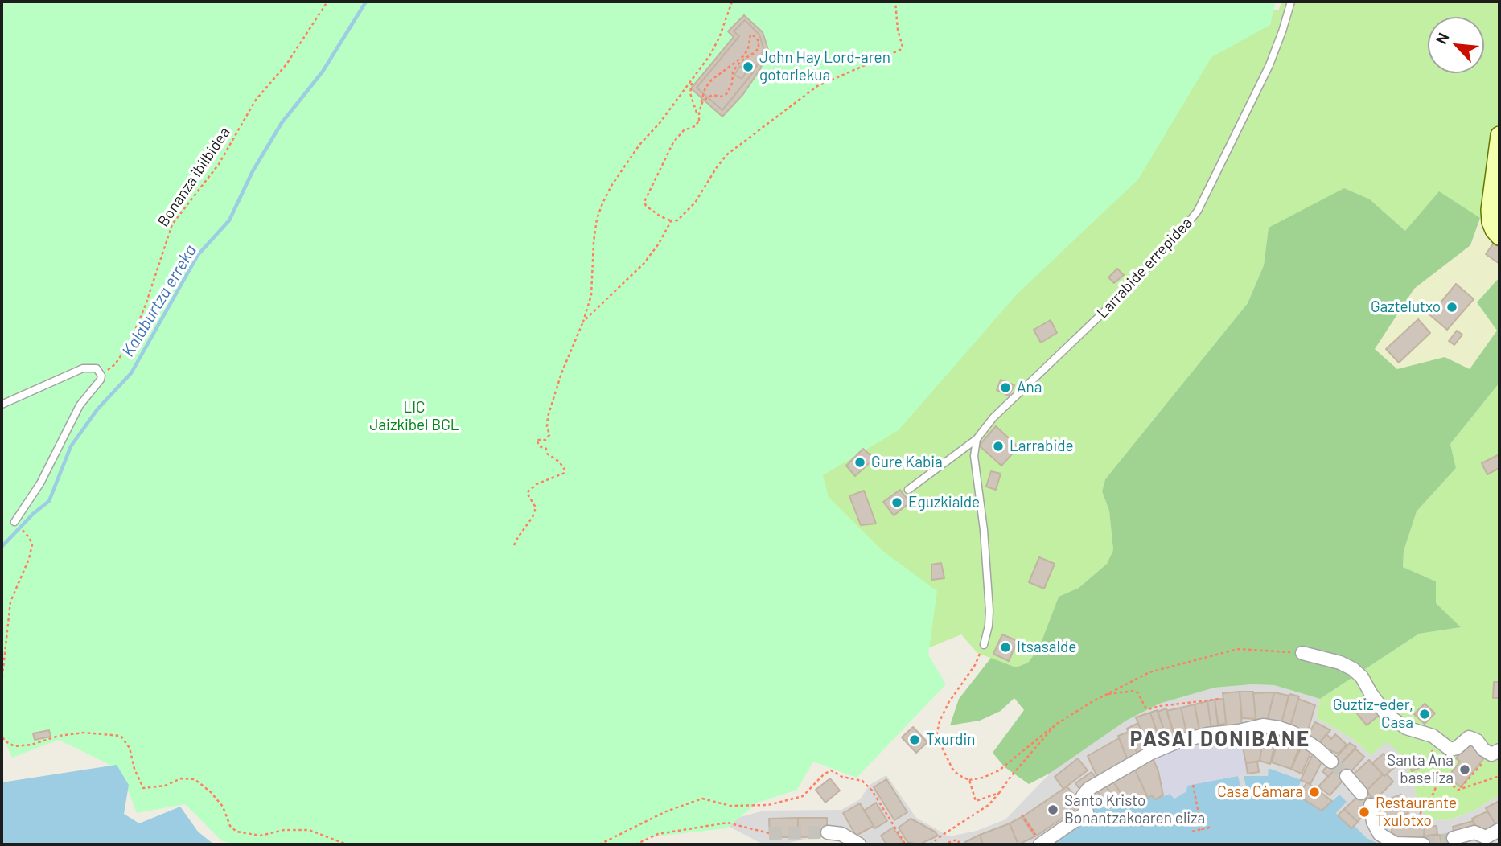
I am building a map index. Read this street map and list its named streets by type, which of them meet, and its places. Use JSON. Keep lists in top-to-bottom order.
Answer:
{
  "streets": {
    "lane": ["Larrabide errepidea"],
    "path": ["Bonanza ibilbidea"]
  },
  "districts": ["PASAI DONIBANE"],
  "water": ["Kalaburtza erreka"],
  "parks": ["LIC Jaizkibel BGL"],
  "places": [
    "John Hay Lord-aren gotorlekua",
    "Gaztelutxo",
    "Ana",
    "Larrabide",
    "Gure Kabia",
    "Eguzkialde",
    "Itsasalde",
    "Guztiz-eder, Casa",
    "Txurdin",
    "Santa Ana baseliza",
    "Casa Cámara",
    "Santo Kristo Bonantzakoaren eliza",
    "Restaurante Txulotxo"
  ],
  "north": "top left"
}
